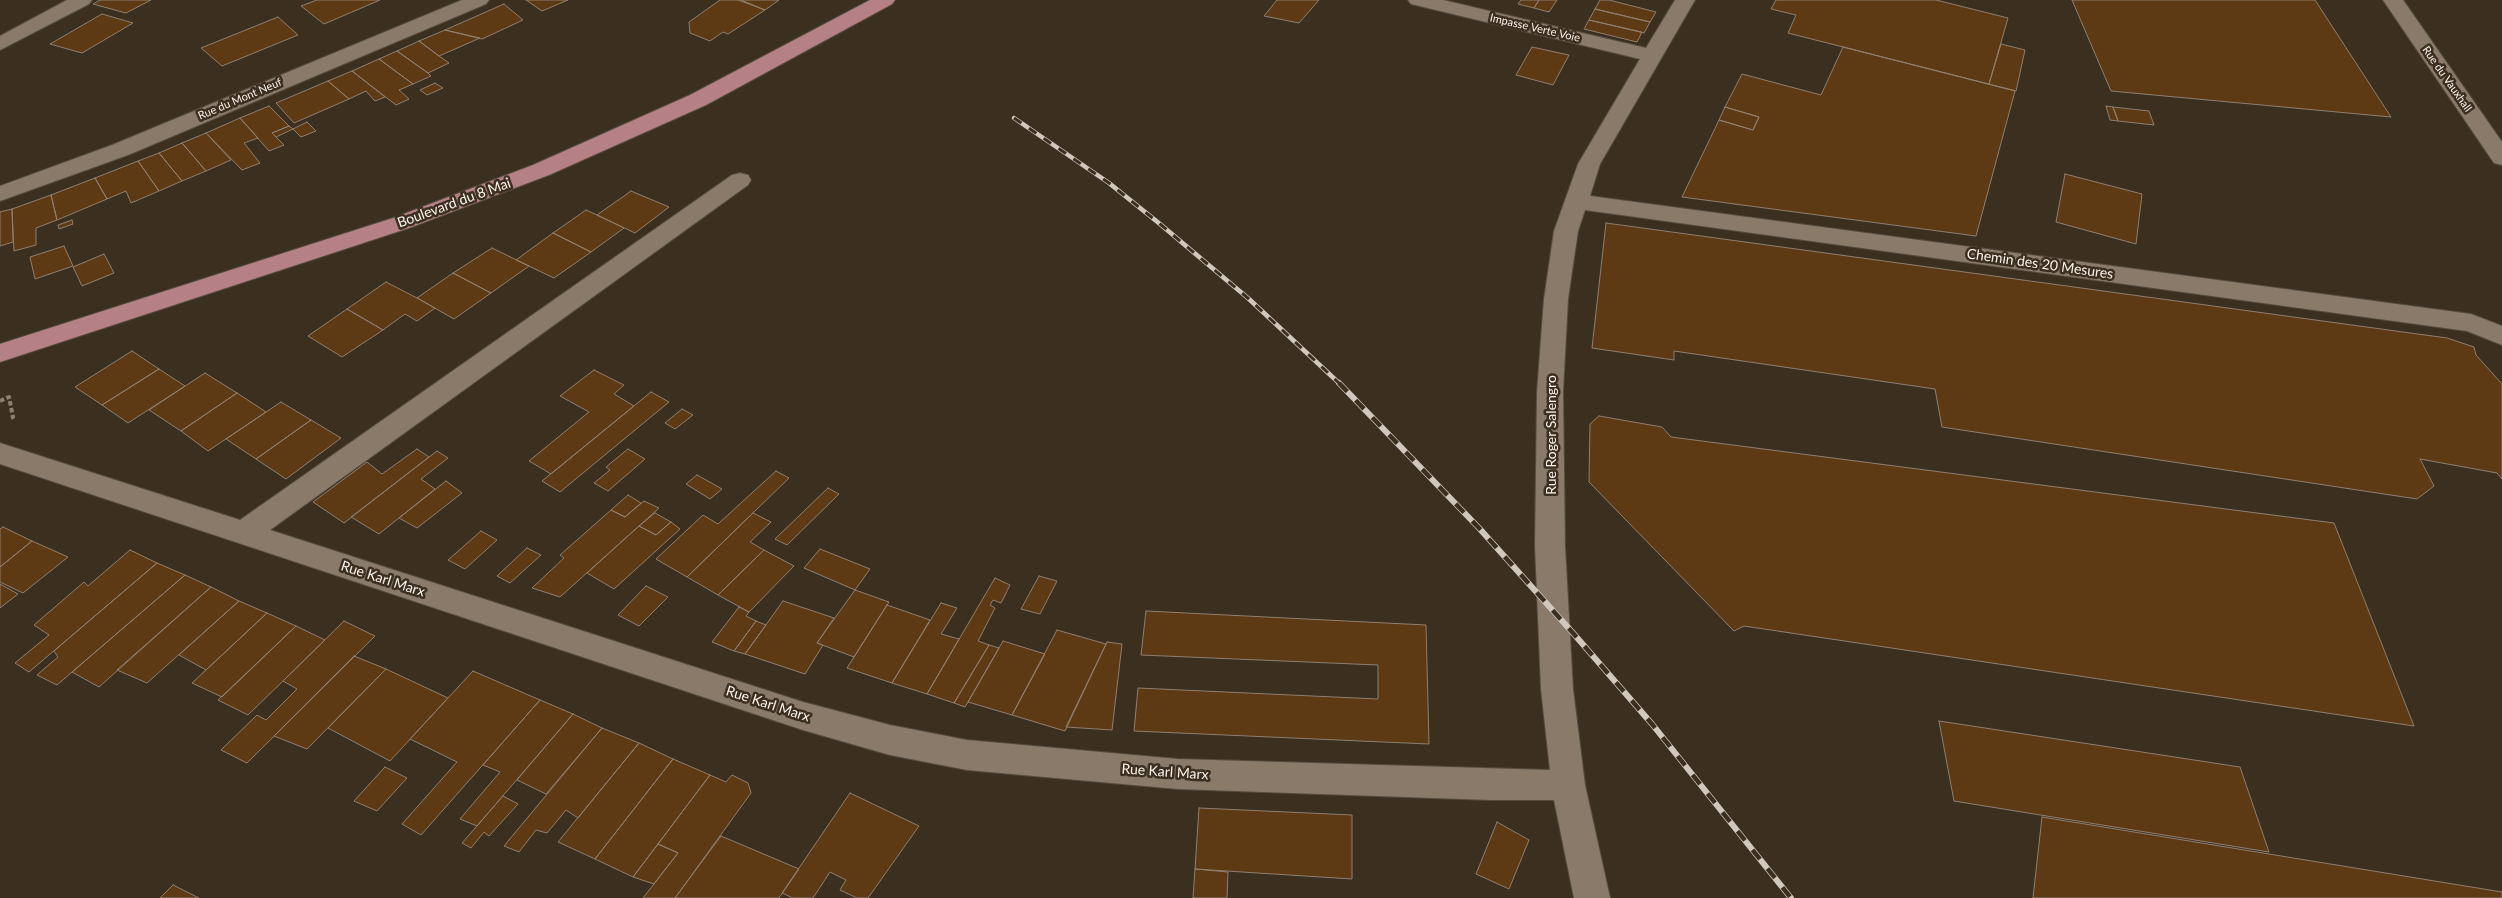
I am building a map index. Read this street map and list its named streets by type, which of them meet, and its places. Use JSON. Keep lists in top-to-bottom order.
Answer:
{
  "streets": {
    "main road": ["Boulevard du 8 Mai"],
    "street": [
      "Impasse Verte Voie",
      "Rue du Vauxhall",
      "Rue du Mont Neuf",
      "Chemin des 20 Mesures",
      "Rue Roger Salengro",
      "Rue Karl Marx"
    ]
  },
  "crossings": [
    ["Impasse Verte Voie", "Rue Roger Salengro"],
    ["Chemin des 20 Mesures", "Rue Roger Salengro"],
    ["Rue Roger Salengro", "Rue Karl Marx"]
  ]
}
